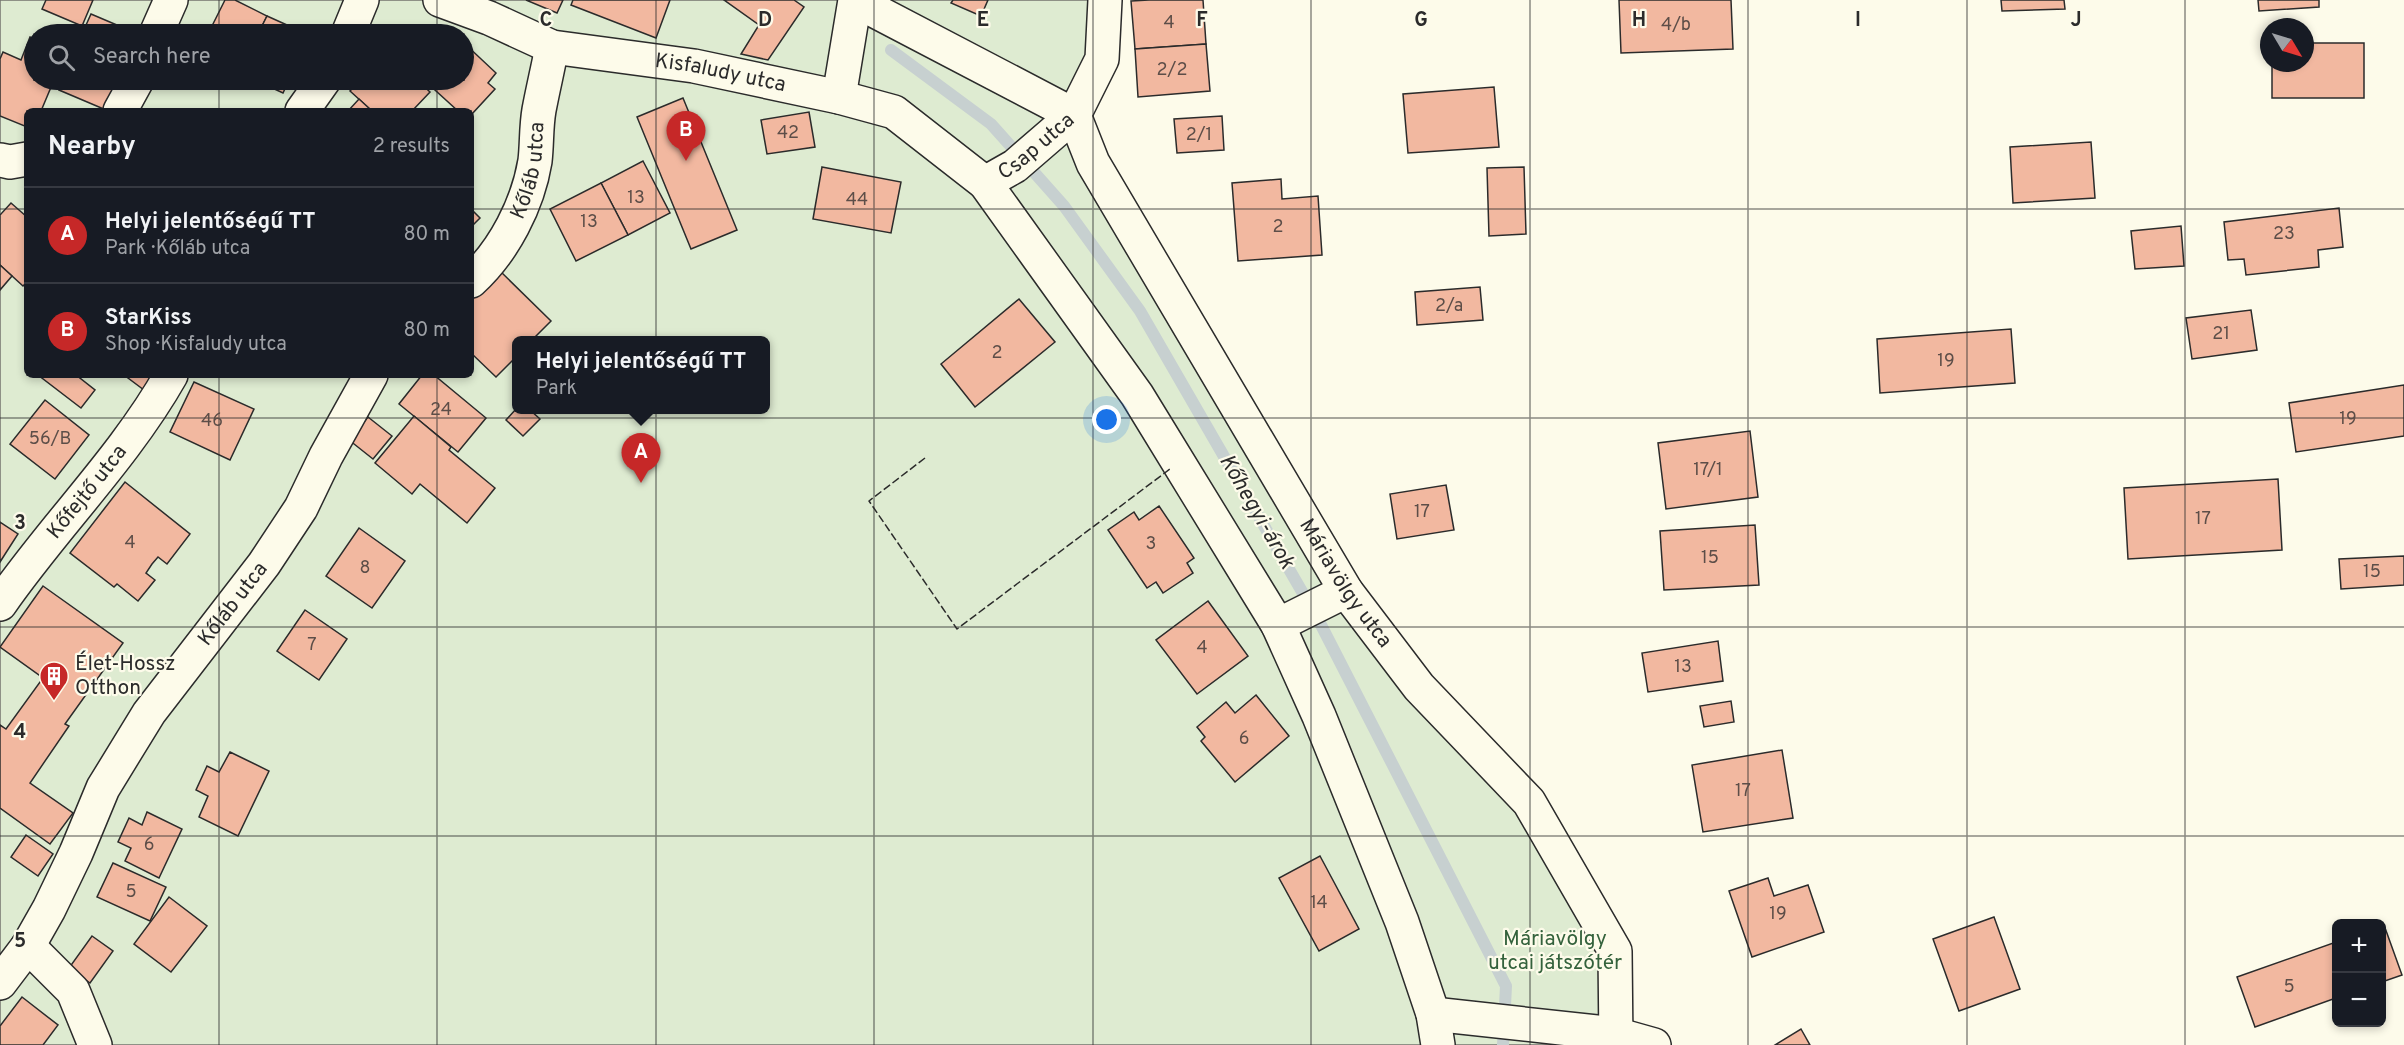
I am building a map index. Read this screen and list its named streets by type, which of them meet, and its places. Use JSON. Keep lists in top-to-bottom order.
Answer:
{
  "streets": {
    "street": [
      "Kisfaludy utca",
      "Csap utca",
      "Kőláb utca",
      "Kőfejtő utca",
      "Máriavölgy utca"
    ]
  },
  "crossings": [
    ["Kisfaludy utca", "Csap utca"],
    ["Kisfaludy utca", "Kőláb utca"],
    ["Kisfaludy utca", "Máriavölgy utca"],
    ["Csap utca", "Máriavölgy utca"]
  ],
  "water": ["Kőhegyi-árok"],
  "parks": ["Máriavölgy utcai játszótér"],
  "places": {
    "building": ["Élet-Hossz Otthon"]
  },
  "house_numbers": [
    "4",
    "4/b",
    "2/2",
    "42",
    "2/1",
    "13",
    "44",
    "13",
    "2",
    "23",
    "2/a",
    "21",
    "2",
    "19",
    "24",
    "19",
    "46",
    "56/B",
    "17/1",
    "17",
    "17",
    "4",
    "3",
    "15",
    "8",
    "15",
    "7",
    "4",
    "13",
    "6",
    "17",
    "6",
    "5",
    "14",
    "19",
    "5"
  ],
  "north": "bottom right",
  "page": {
    "search": "Search here",
    "heading": ["Nearby", "2 results"],
    "pins": ["B", "A"],
    "list": [
      {
        "mark": "A",
        "name": "Helyi jelentőségű TT",
        "note": "Park · Kőláb utca",
        "value": "80 m"
      },
      {
        "mark": "B",
        "name": "StarKiss",
        "note": "Shop · Kisfaludy utca",
        "value": "80 m"
      }
    ],
    "popup": ["Helyi jelentőségű TT", "Park"],
    "map_buttons": ["+", "−"]
  },
  "grid": {
    "columns": [
      "C",
      "D",
      "E",
      "F",
      "G",
      "H",
      "I",
      "J"
    ],
    "rows": ["3", "4", "5"]
  }
}
